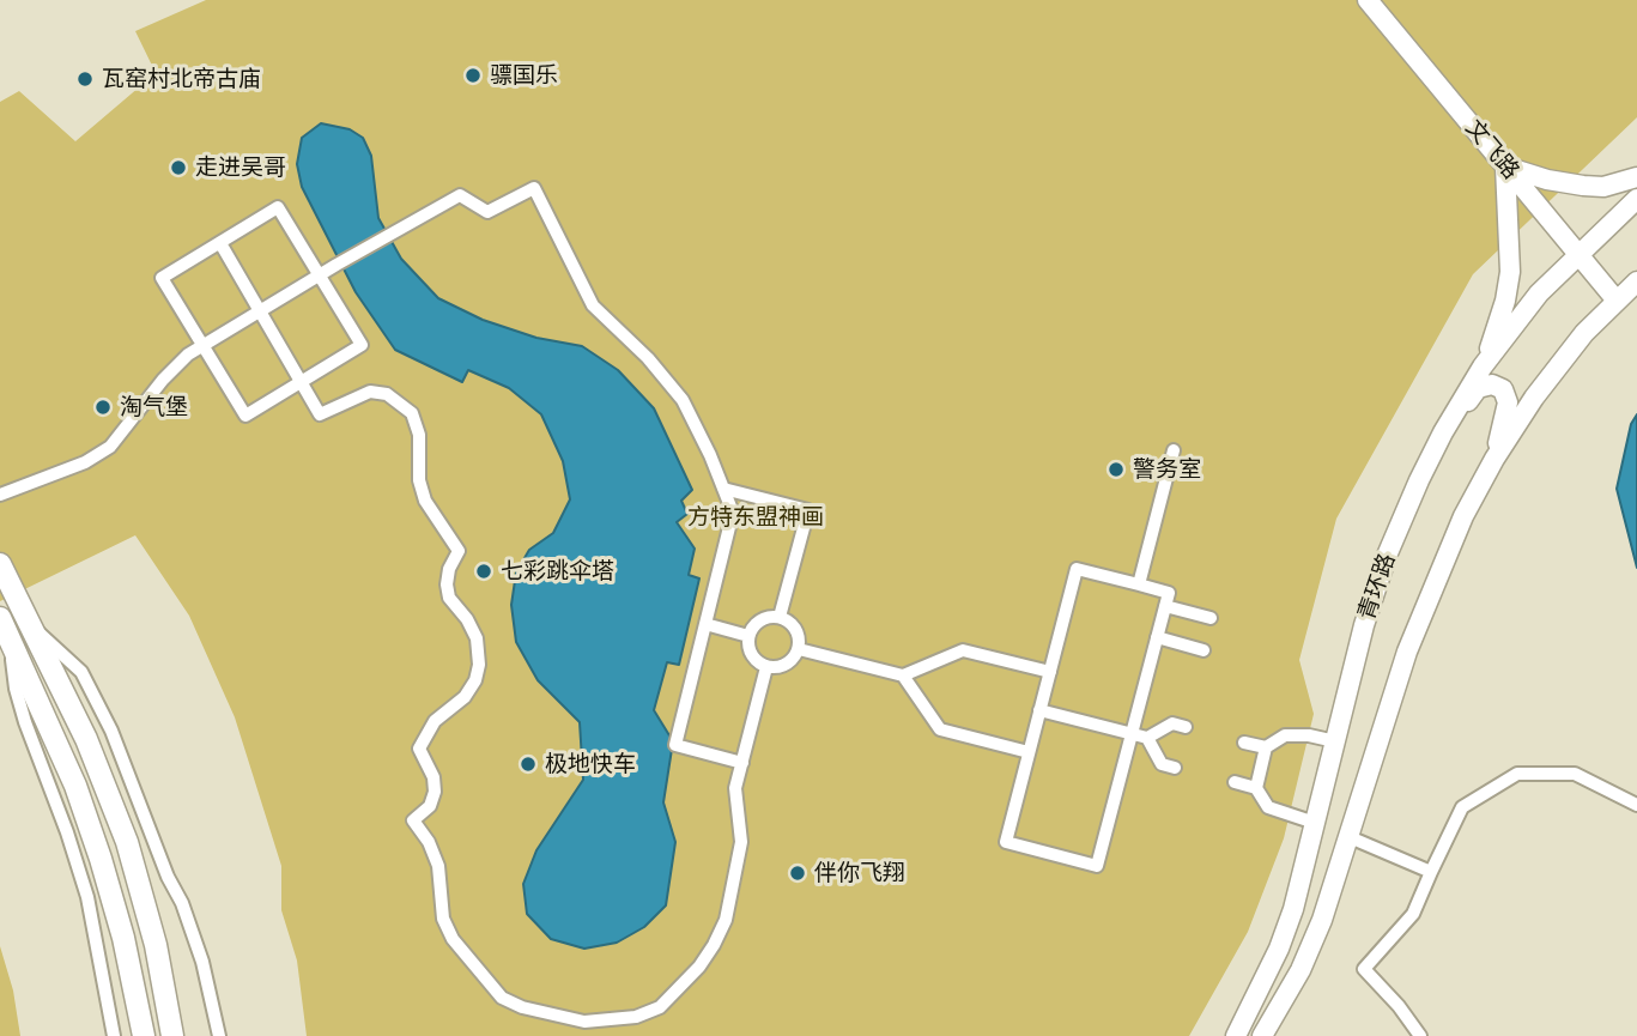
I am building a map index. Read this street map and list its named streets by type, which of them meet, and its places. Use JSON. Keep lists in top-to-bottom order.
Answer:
{
  "streets": {
    "main road": ["文飞路", "青环路"]
  },
  "crossings": [
    ["文飞路", "青环路"]
  ],
  "parks": ["方特东盟神画"],
  "places": [
    "骠国乐",
    "瓦窑村北帝古庙",
    "走进吴哥",
    "淘气堡",
    "警务室",
    "七彩跳伞塔",
    "极地快车",
    "伴你飞翔"
  ]
}
